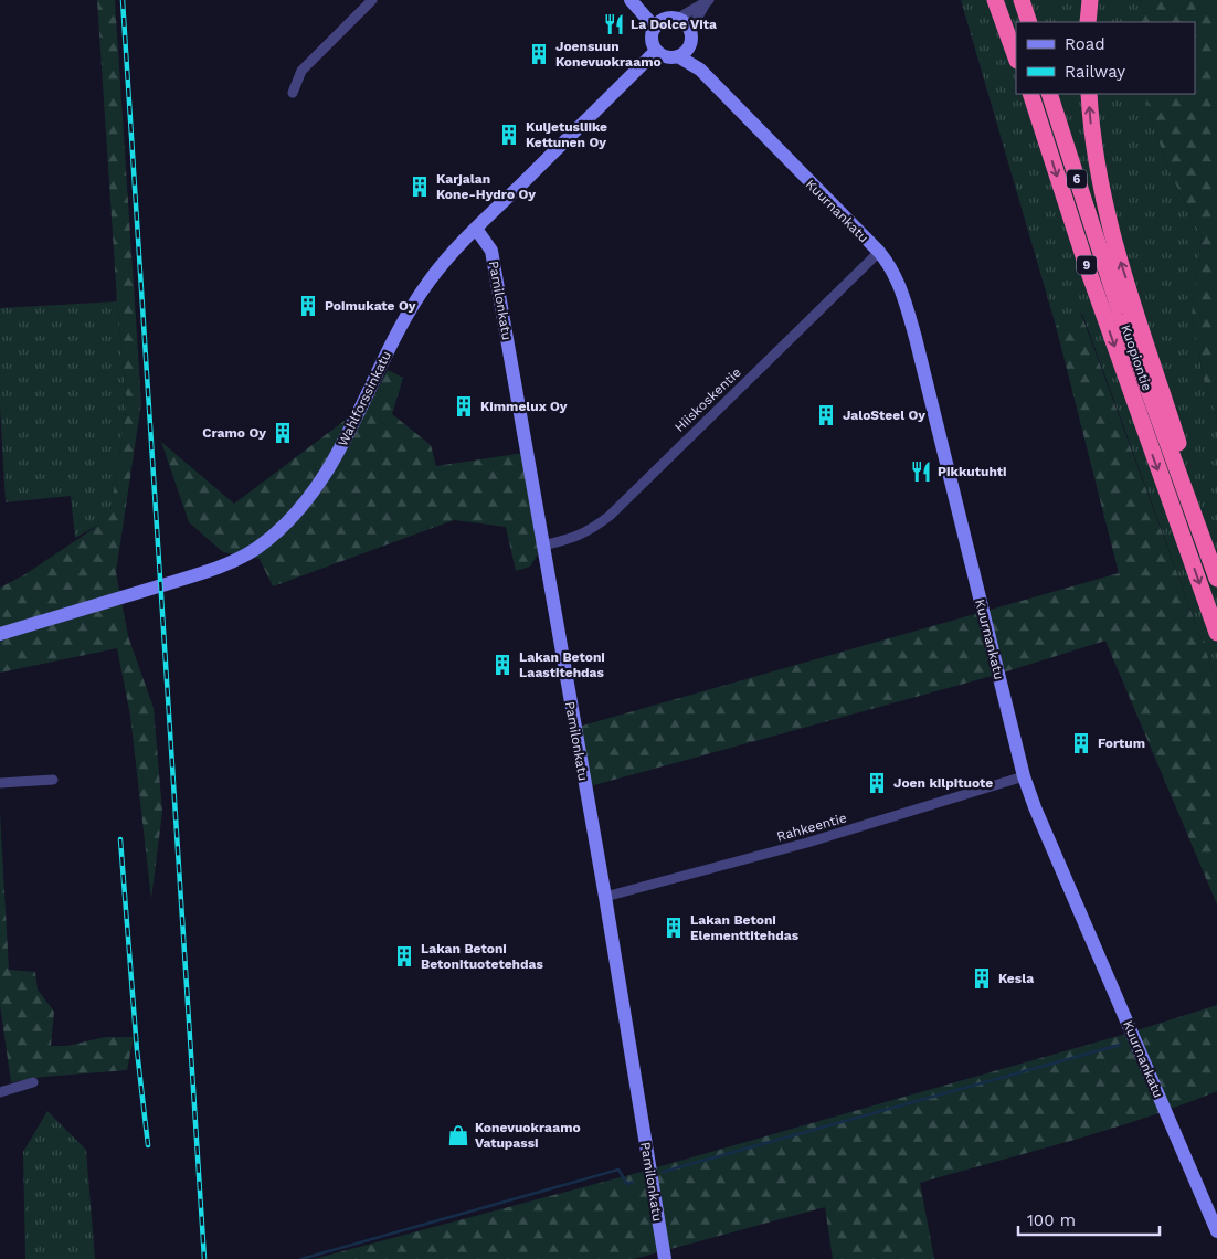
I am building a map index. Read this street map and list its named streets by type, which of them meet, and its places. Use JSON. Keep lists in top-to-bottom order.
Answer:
{
  "streets": {
    "highway": ["6", "9", "Kuopiontie"],
    "street": [
      "Kuurnankatu",
      "Pamilonkatu",
      "Wahlforssinkatu",
      "Hiiskoskentie",
      "Rahkeentie"
    ]
  },
  "crossings": [
    ["Kuurnankatu", "Wahlforssinkatu"],
    ["Kuurnankatu", "Hiiskoskentie"],
    ["Kuurnankatu", "Rahkeentie"],
    ["Pamilonkatu", "Wahlforssinkatu"],
    ["Pamilonkatu", "Hiiskoskentie"],
    ["Pamilonkatu", "Rahkeentie"]
  ],
  "places": {
    "restaurant": ["La Dolce Vita", "Pikkutuhti"],
    "building": [
      "Joensuun Konevuokraamo",
      "Kuljetusliike Kettunen Oy",
      "Karjalan Kone-Hydro Oy",
      "Poimukate Oy",
      "Kimmelux Oy",
      "JaloSteel Oy",
      "Cramo Oy",
      "Lakan Betoni Laastitehdas",
      "Fortum",
      "Joen kilpituote",
      "Lakan Betoni Elementtitehdas",
      "Lakan Betoni Betonituotetehdas",
      "Kesla"
    ],
    "shop": ["Konevuokraamo Vatupassi"]
  },
  "legend": ["Road", "Railway"],
  "scale_bar": "100 m"
}
